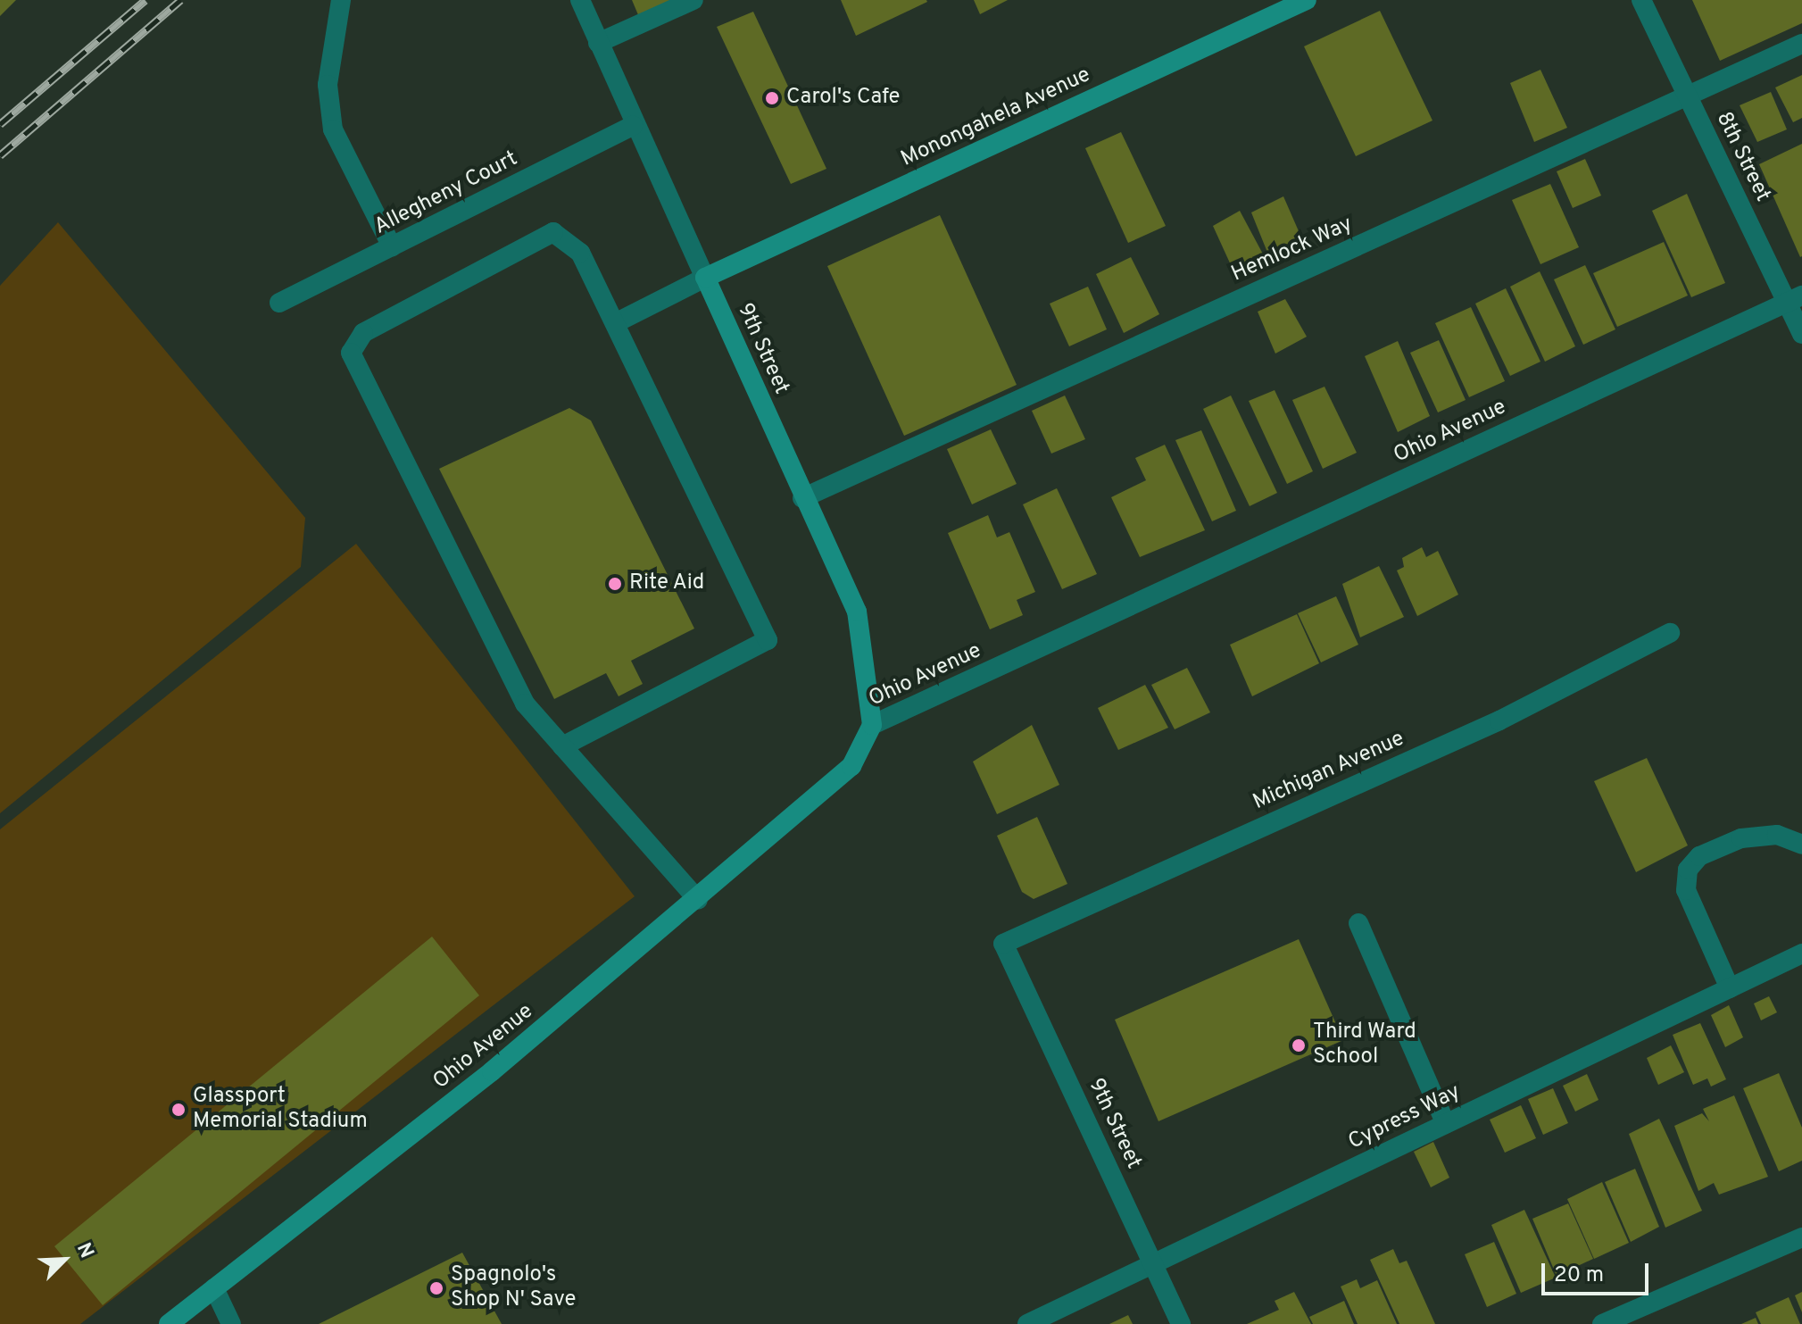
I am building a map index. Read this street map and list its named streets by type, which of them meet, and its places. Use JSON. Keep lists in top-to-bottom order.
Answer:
{
  "streets": {
    "main road": ["Monongahela Avenue", "9th Street", "Ohio Avenue"],
    "street": [
      "8th Street",
      "Allegheny Court",
      "Hemlock Way",
      "Michigan Avenue",
      "Cypress Way"
    ]
  },
  "crossings": [
    ["Monongahela Avenue", "9th Street"],
    ["8th Street", "Hemlock Way"],
    ["8th Street", "Ohio Avenue"],
    ["Allegheny Court", "9th Street"],
    ["Hemlock Way", "9th Street"],
    ["9th Street", "Ohio Avenue"],
    ["9th Street", "Michigan Avenue"],
    ["9th Street", "Cypress Way"]
  ],
  "places": [
    "Carol's Cafe",
    "Rite Aid",
    "Third Ward School",
    "Glassport Memorial Stadium",
    "Spagnolo's Shop N' Save"
  ],
  "scale_bar": "20 m",
  "north": "top right"
}
